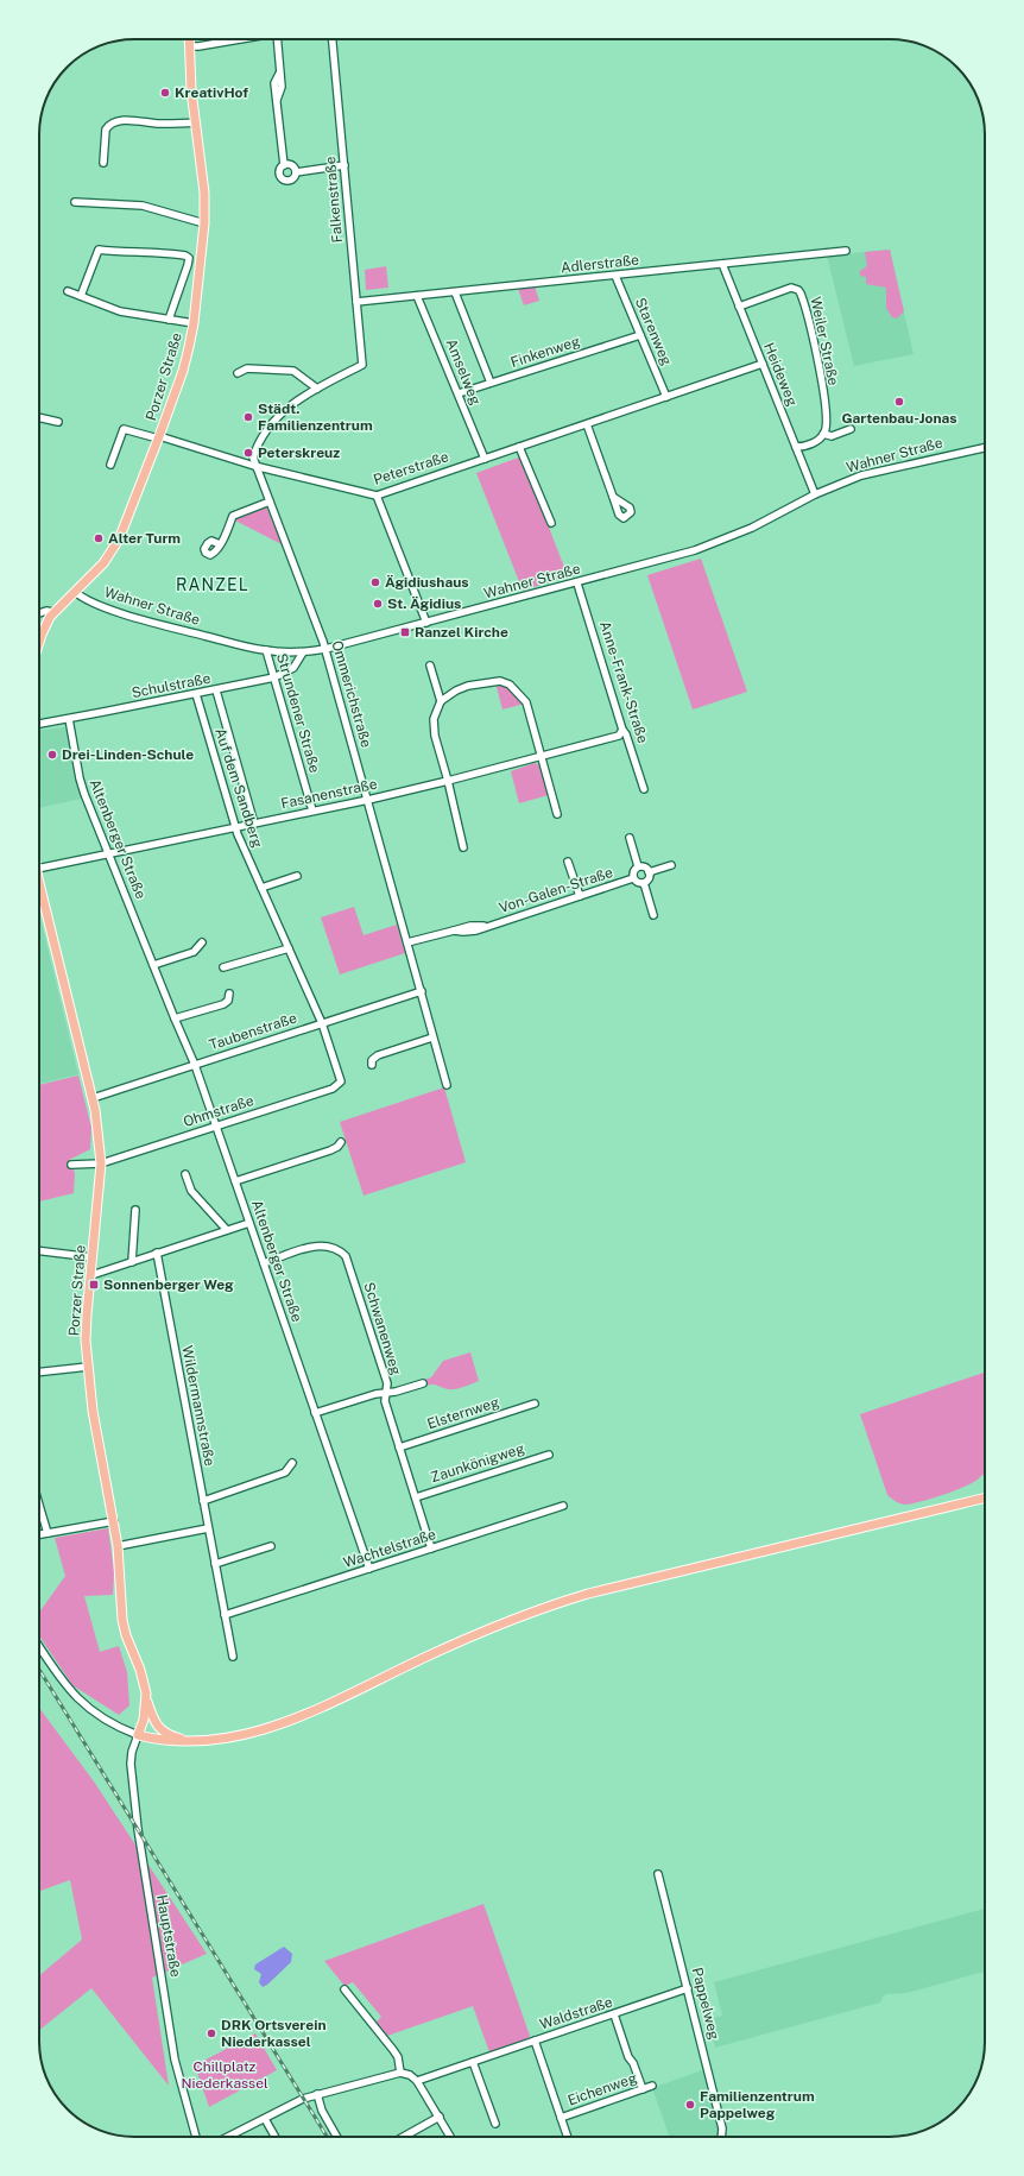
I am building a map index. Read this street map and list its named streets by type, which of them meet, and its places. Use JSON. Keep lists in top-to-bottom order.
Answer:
{
  "streets": {
    "main road": ["Porzer Straße"],
    "street": [
      "Falkenstraße",
      "Adlerstraße",
      "Starenweg",
      "Weiler Straße",
      "Finkenweg",
      "Amselweg",
      "Heideweg",
      "Wahner Straße",
      "Peterstraße",
      "Anne-Frank-Straße",
      "Schulstraße",
      "Ommerichstraße",
      "Strundener Straße",
      "Auf dem Sandberg",
      "Fasanenstraße",
      "Altenberger Straße",
      "Von-Galen-Straße",
      "Taubenstraße",
      "Ohmstraße",
      "Schwanenweg",
      "Wildermannstraße",
      "Elsternweg",
      "Zaunkönigweg",
      "Wachtelstraße",
      "Hauptstraße",
      "Pappelweg",
      "Waldstraße",
      "Eichenweg"
    ]
  },
  "crossings": [
    ["Falkenstraße", "Adlerstraße"],
    ["Adlerstraße", "Starenweg"],
    ["Adlerstraße", "Amselweg"],
    ["Adlerstraße", "Heideweg"],
    ["Starenweg", "Finkenweg"],
    ["Starenweg", "Peterstraße"],
    ["Weiler Straße", "Heideweg"],
    ["Finkenweg", "Amselweg"],
    ["Amselweg", "Peterstraße"],
    ["Heideweg", "Wahner Straße"],
    ["Heideweg", "Peterstraße"],
    ["Porzer Straße", "Wahner Straße"],
    ["Porzer Straße", "Peterstraße"],
    ["Porzer Straße", "Taubenstraße"],
    ["Porzer Straße", "Ohmstraße"],
    ["Porzer Straße", "Hauptstraße"],
    ["Wahner Straße", "Anne-Frank-Straße"],
    ["Wahner Straße", "Schulstraße"],
    ["Wahner Straße", "Ommerichstraße"],
    ["Wahner Straße", "Strundener Straße"],
    ["Peterstraße", "Ommerichstraße"],
    ["Anne-Frank-Straße", "Fasanenstraße"],
    ["Schulstraße", "Strundener Straße"],
    ["Schulstraße", "Auf dem Sandberg"],
    ["Schulstraße", "Altenberger Straße"],
    ["Ommerichstraße", "Fasanenstraße"],
    ["Ommerichstraße", "Von-Galen-Straße"],
    ["Ommerichstraße", "Taubenstraße"],
    ["Strundener Straße", "Fasanenstraße"],
    ["Auf dem Sandberg", "Fasanenstraße"],
    ["Auf dem Sandberg", "Taubenstraße"],
    ["Auf dem Sandberg", "Ohmstraße"],
    ["Fasanenstraße", "Altenberger Straße"],
    ["Altenberger Straße", "Taubenstraße"],
    ["Altenberger Straße", "Ohmstraße"],
    ["Altenberger Straße", "Schwanenweg"],
    ["Altenberger Straße", "Wachtelstraße"],
    ["Schwanenweg", "Elsternweg"],
    ["Schwanenweg", "Zaunkönigweg"],
    ["Schwanenweg", "Wachtelstraße"],
    ["Wildermannstraße", "Wachtelstraße"],
    ["Pappelweg", "Waldstraße"]
  ],
  "districts": ["RANZEL"],
  "parks": ["Chillplatz Niederkassel"],
  "places": {
    "other": [
      "KreativHof",
      "Gartenbau-Jonas",
      "Städt. Familienzentrum",
      "Peterskreuz",
      "Alter Turm",
      "Ägidiushaus",
      "St. Ägidius",
      "Drei-Linden-Schule",
      "DRK Ortsverein Niederkassel",
      "Familienzentrum Pappelweg"
    ],
    "transit": ["Ranzel Kirche", "Sonnenberger Weg"]
  }
}
